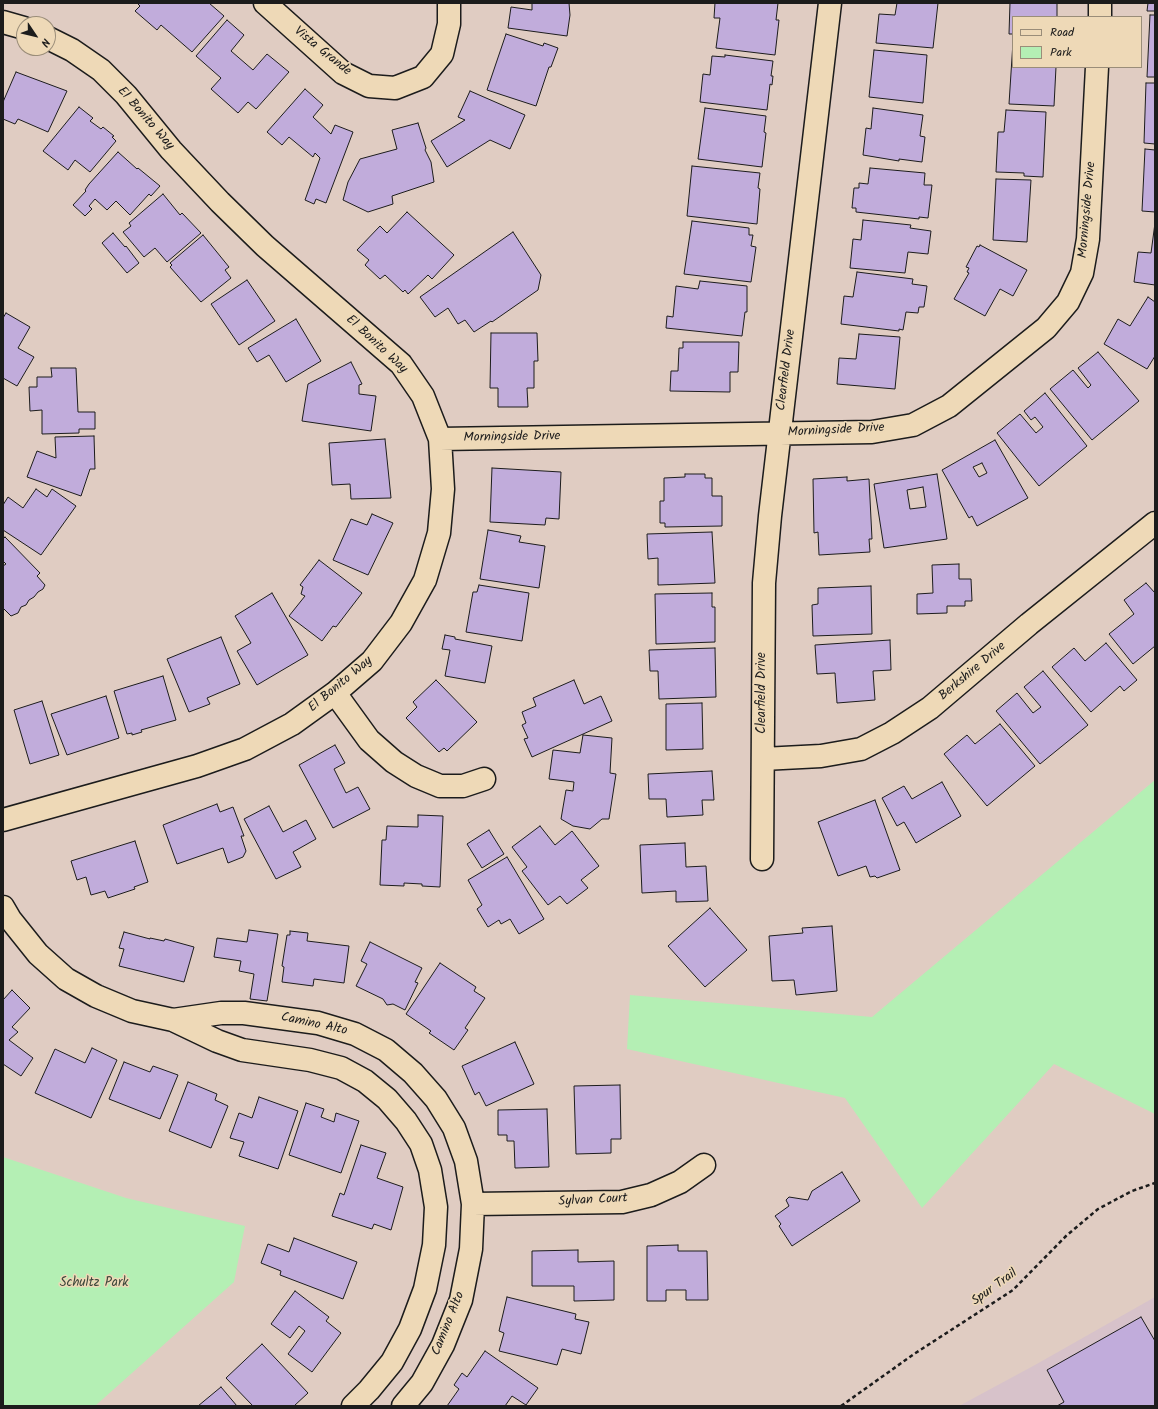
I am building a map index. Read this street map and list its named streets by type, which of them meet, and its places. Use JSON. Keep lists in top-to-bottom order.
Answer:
{
  "streets": {
    "street": [
      "Vista Grande",
      "El Bonito Way",
      "Morningside Drive",
      "Clearfield Drive",
      "Berkshire Drive",
      "Camino Alto",
      "Sylvan Court"
    ],
    "path": ["Spur Trail"]
  },
  "crossings": [
    ["El Bonito Way", "Morningside Drive"],
    ["Morningside Drive", "Clearfield Drive"],
    ["Clearfield Drive", "Berkshire Drive"],
    ["Camino Alto", "Sylvan Court"]
  ],
  "parks": ["Schultz Park"],
  "legend": ["Road", "Park"],
  "north": "bottom right"
}
